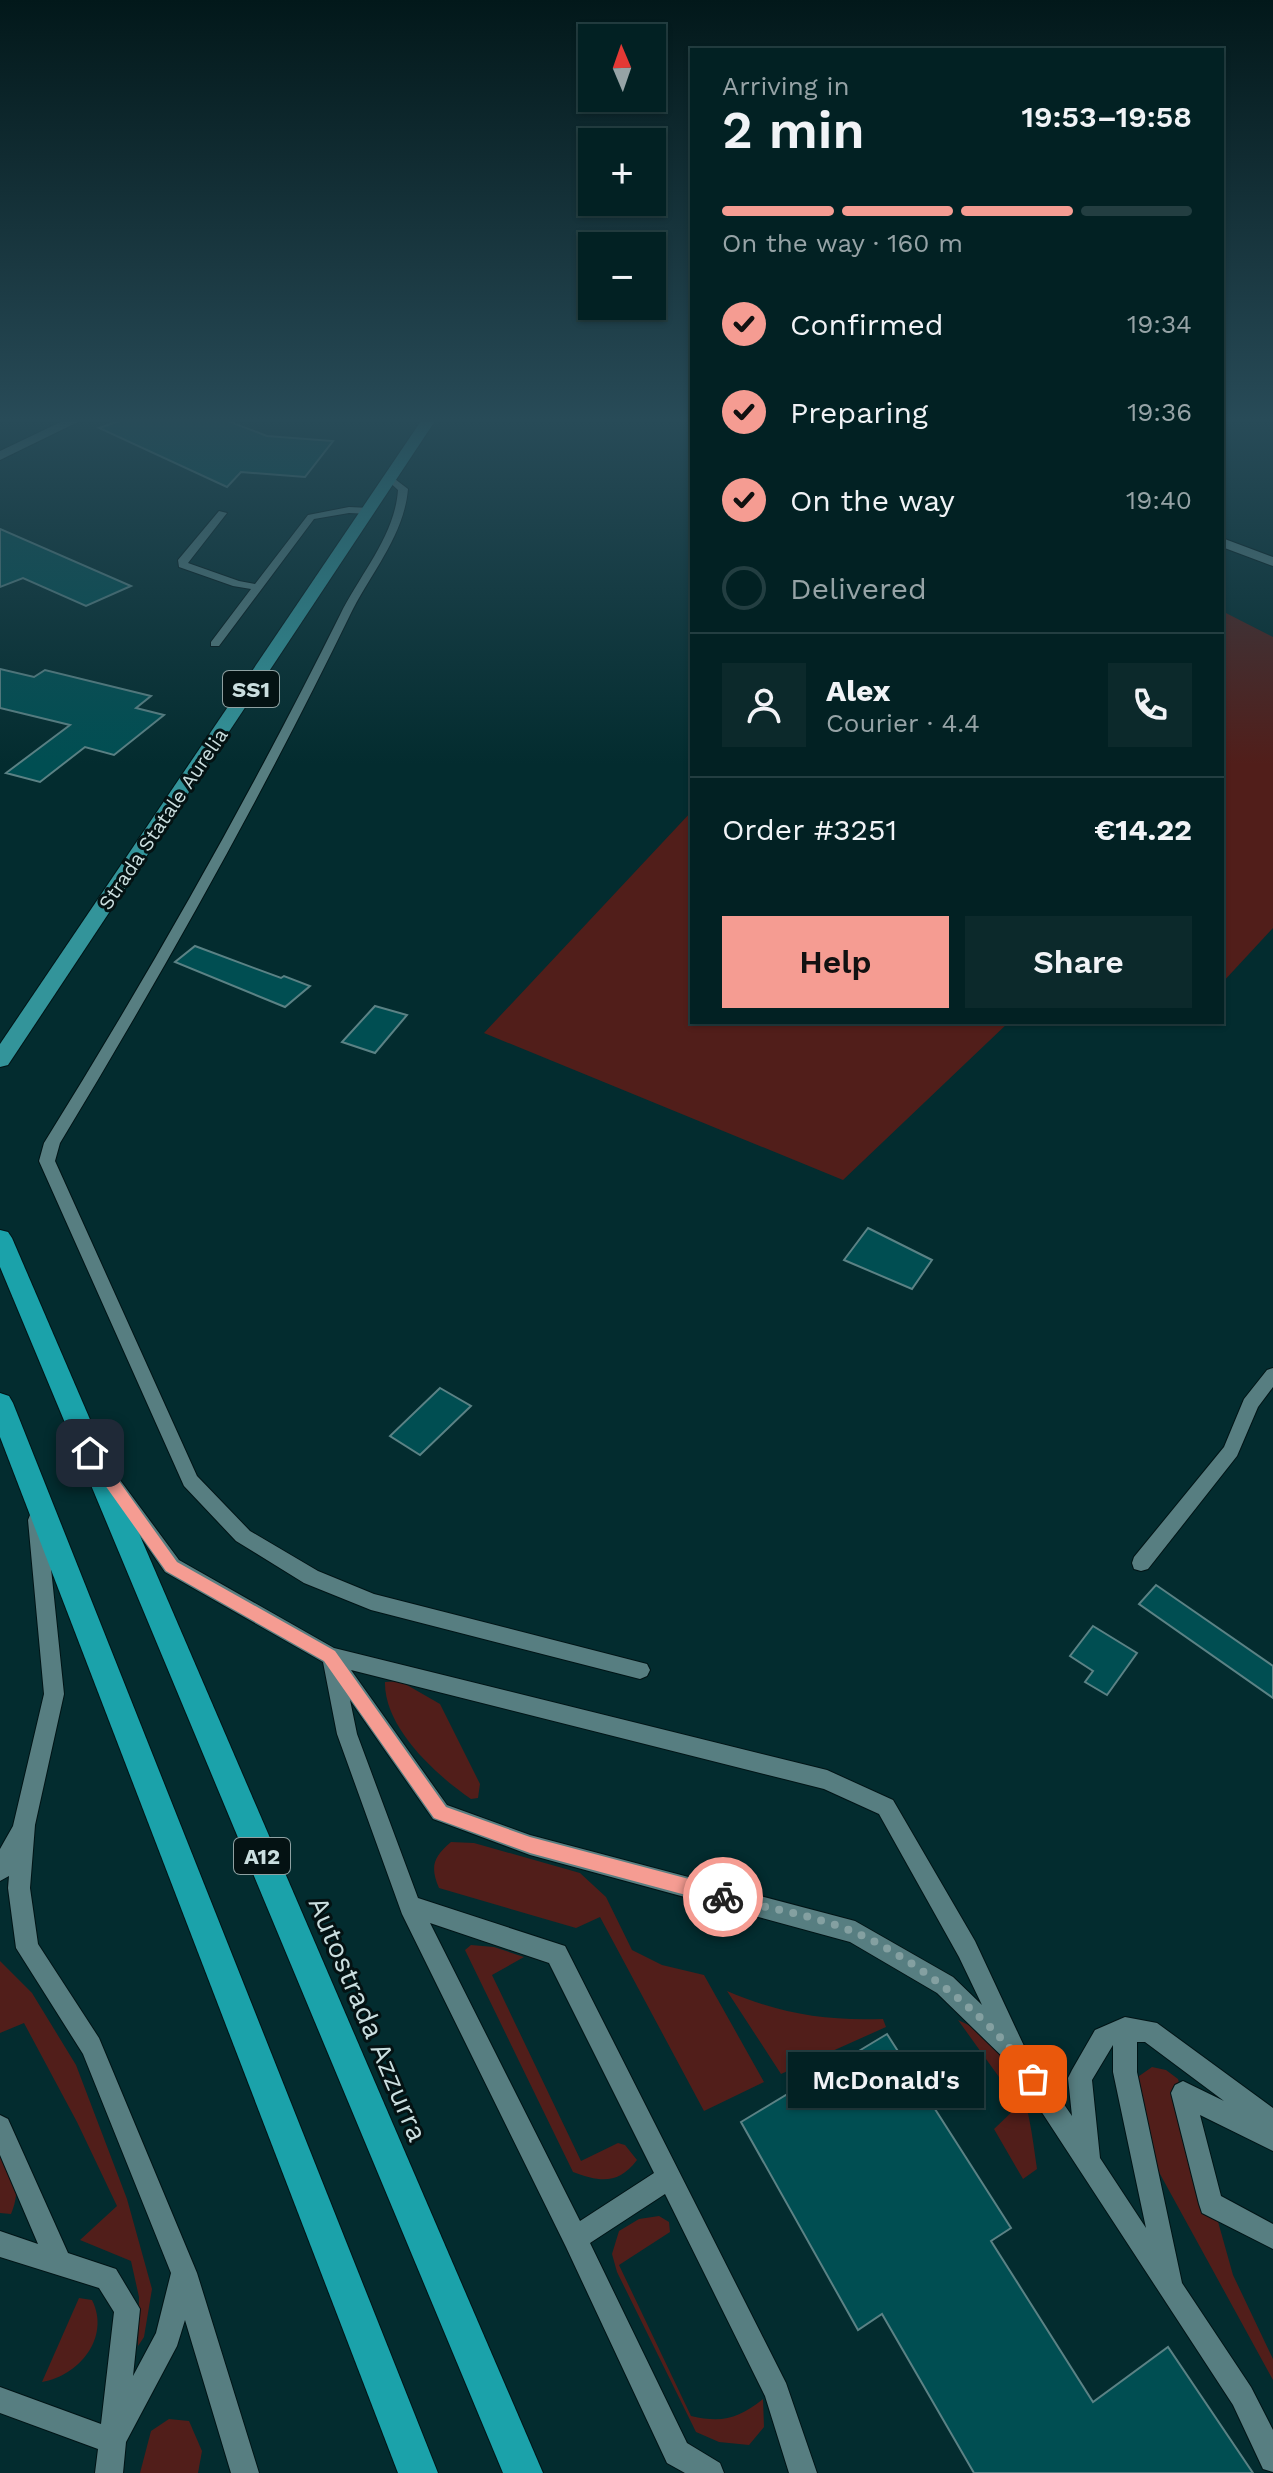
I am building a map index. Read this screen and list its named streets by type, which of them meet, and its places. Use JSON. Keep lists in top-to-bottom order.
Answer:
{
  "streets": {
    "highway": ["A12", "Autostrada Azzurra"],
    "main road": ["SS1", "Strada Statale Aurelia"]
  },
  "places": ["McDonald's"],
  "north": "top",
  "page": {
    "map_buttons": ["+", "−"],
    "heading": ["2 min", "Arriving in", "19:53–19:58"],
    "panel": [
      "Alex",
      "Courier · 4.4",
      "Order #3251",
      "€14.22"
    ],
    "bar": "On the way · 160 m",
    "list": [
      ["Confirmed", "19:34"],
      ["Preparing", "19:36"],
      ["On the way", "19:40"],
      "Delivered"
    ],
    "buttons": ["Help", "Share"],
    "bubble": "McDonald's"
  }
}
